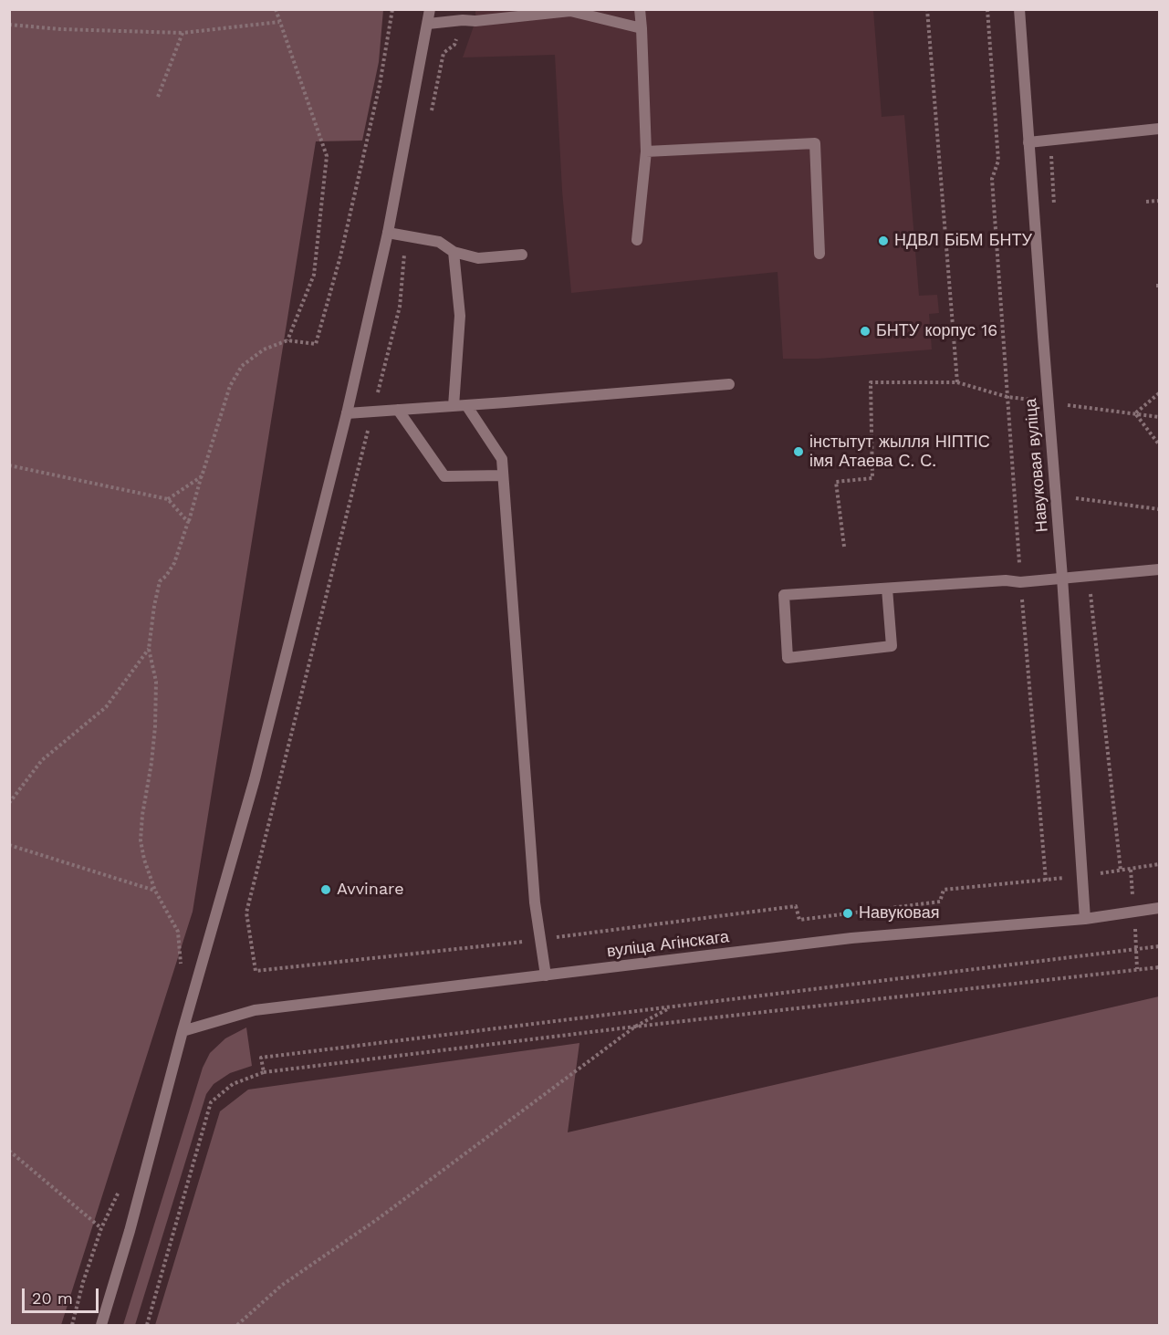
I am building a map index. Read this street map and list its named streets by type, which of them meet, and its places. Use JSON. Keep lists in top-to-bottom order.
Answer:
{
  "streets": {
    "street": ["Навуковая вуліца", "вуліца Агінскага"]
  },
  "crossings": [
    ["Навуковая вуліца", "вуліца Агінскага"]
  ],
  "places": [
    "НДВЛ БіБМ БНТУ",
    "БНТУ корпус 16",
    "інстытут жылля НІПТІС імя Атаева С. С.",
    "Avvinare",
    "Навуковая"
  ],
  "scale_bar": "20 m"
}
